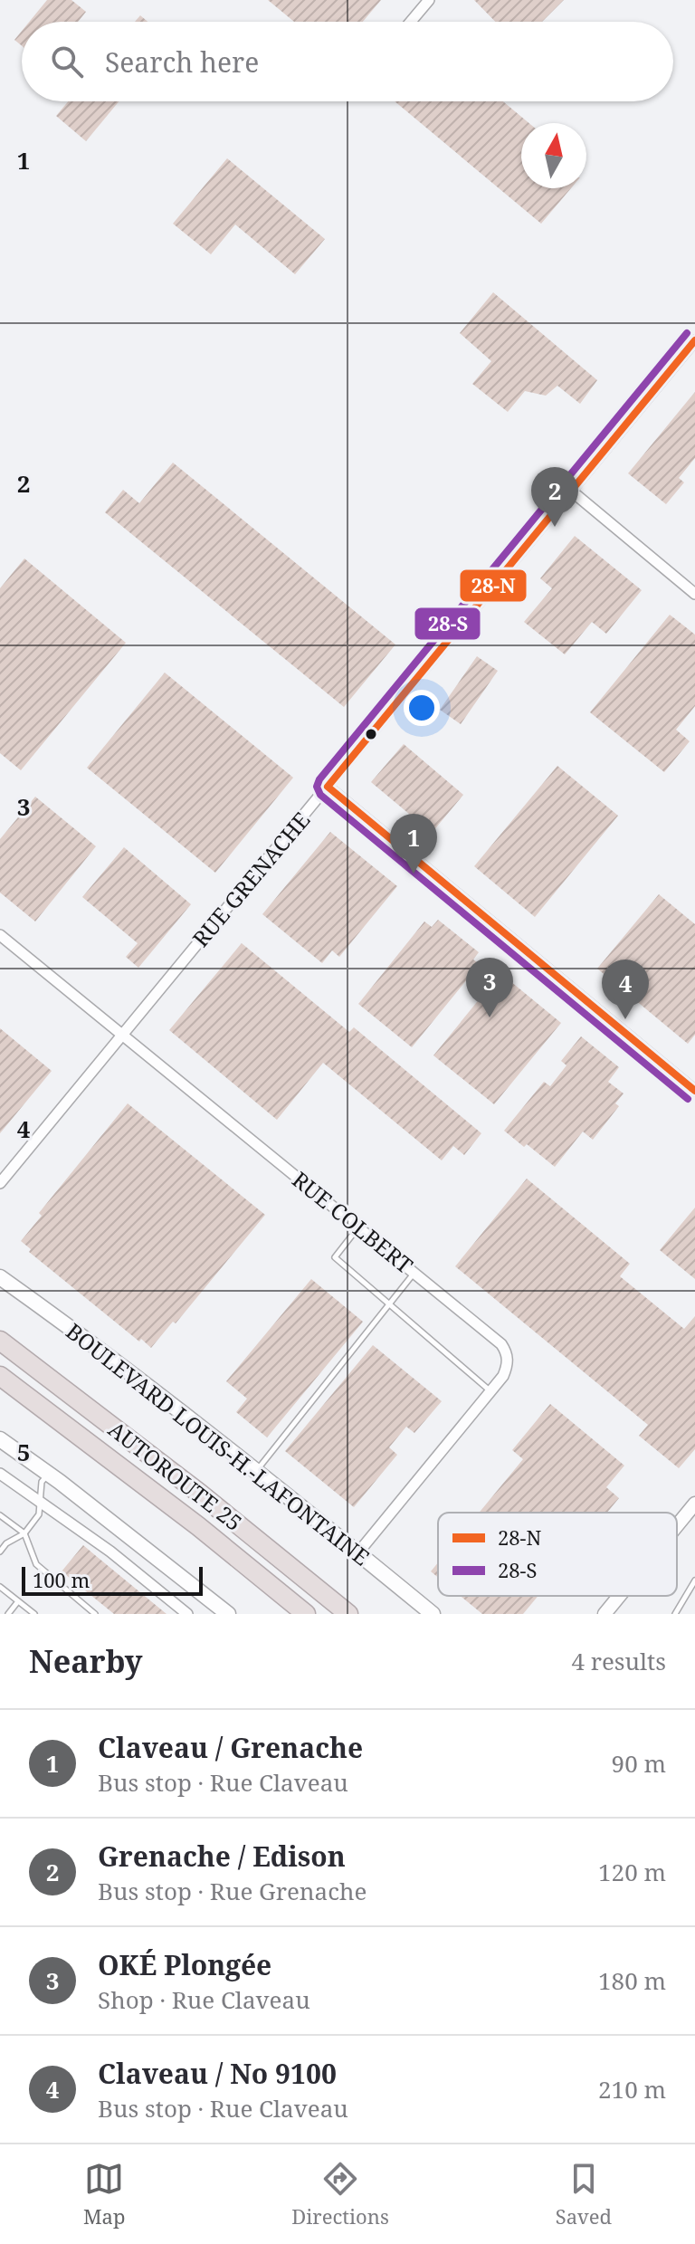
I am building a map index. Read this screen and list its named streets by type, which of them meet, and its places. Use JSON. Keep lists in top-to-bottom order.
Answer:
{
  "streets": {
    "highway": ["AUTOROUTE 25"],
    "main road": ["BOULEVARD LOUIS-H.-LAFONTAINE"],
    "street": ["RUE GRENACHE", "RUE COLBERT"]
  },
  "crossings": [
    ["RUE GRENACHE", "RUE COLBERT"],
    ["RUE COLBERT", "BOULEVARD LOUIS-H.-LAFONTAINE"]
  ],
  "lines": ["transit line 28-S", "transit line 28-N"],
  "legend": ["28-N", "28-S"],
  "scale_bar": "100 m",
  "north": "top",
  "page": {
    "search": "Search here",
    "pins": [
      "2",
      "1",
      "3",
      "4"
    ],
    "scale": "100 m",
    "heading": ["Nearby", "4 results"],
    "list": [
      {
        "mark": "1",
        "name": "Claveau / Grenache",
        "note": "Bus stop · Rue Claveau",
        "value": "90 m"
      },
      {
        "mark": "2",
        "name": "Grenache / Edison",
        "note": "Bus stop · Rue Grenache",
        "value": "120 m"
      },
      {
        "mark": "3",
        "name": "OKÉ Plongée",
        "note": "Shop · Rue Claveau",
        "value": "180 m"
      },
      {
        "mark": "4",
        "name": "Claveau / No 9100",
        "note": "Bus stop · Rue Claveau",
        "value": "210 m"
      }
    ],
    "nav": ["Map", "Directions", "Saved"]
  },
  "grid": {
    "rows": [
      "1",
      "2",
      "3",
      "4",
      "5"
    ]
  }
}
